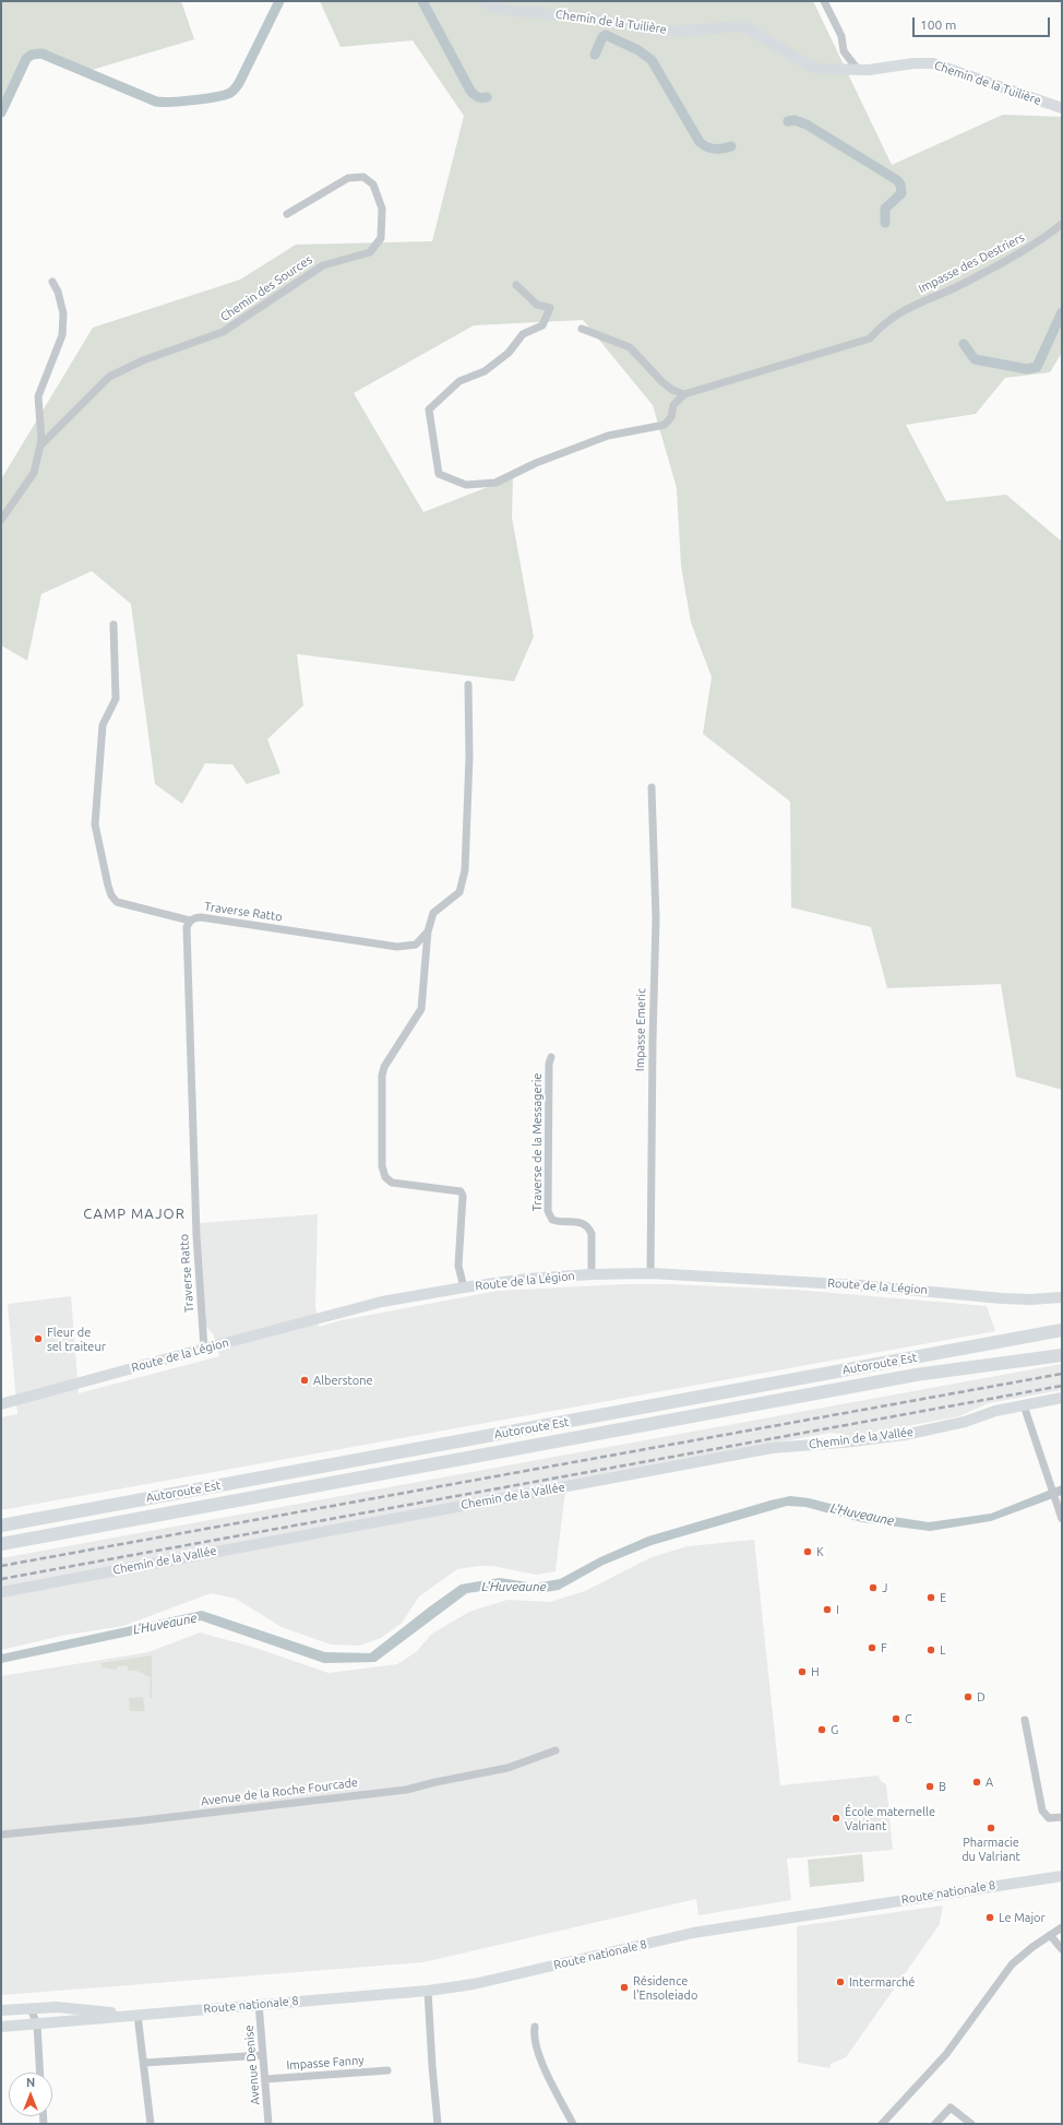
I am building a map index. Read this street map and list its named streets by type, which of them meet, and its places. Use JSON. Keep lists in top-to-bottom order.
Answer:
{
  "streets": {
    "highway": ["Autoroute Est"],
    "main road": [
      "Chemin de la Tuilière",
      "Route de la Légion",
      "Chemin de la Vallée",
      "Route nationale 8"
    ],
    "street": [
      "Impasse des Destriers",
      "Chemin des Sources",
      "Traverse Ratto",
      "Impasse Emeric",
      "Traverse de la Messagerie",
      "Avenue de la Roche Fourcade",
      "Impasse Fanny",
      "Avenue Denise"
    ]
  },
  "crossings": [
    ["Traverse Ratto", "Route de la Légion"],
    ["Impasse Emeric", "Route de la Légion"],
    ["Traverse de la Messagerie", "Route de la Légion"],
    ["Route nationale 8", "Avenue Denise"],
    ["Impasse Fanny", "Avenue Denise"]
  ],
  "districts": ["CAMP MAJOR"],
  "water": ["L'Huveaune"],
  "places": [
    "Fleur de sel traiteur",
    "Alberstone",
    "K",
    "J",
    "E",
    "I",
    "F",
    "L",
    "H",
    "D",
    "C",
    "G",
    "A",
    "B",
    "École maternelle Valriant",
    "Pharmacie du Valriant",
    "Le Major",
    "Intermarché",
    "Résidence l'Ensoleiado"
  ],
  "scale_bar": "100 m",
  "north": "top"
}
